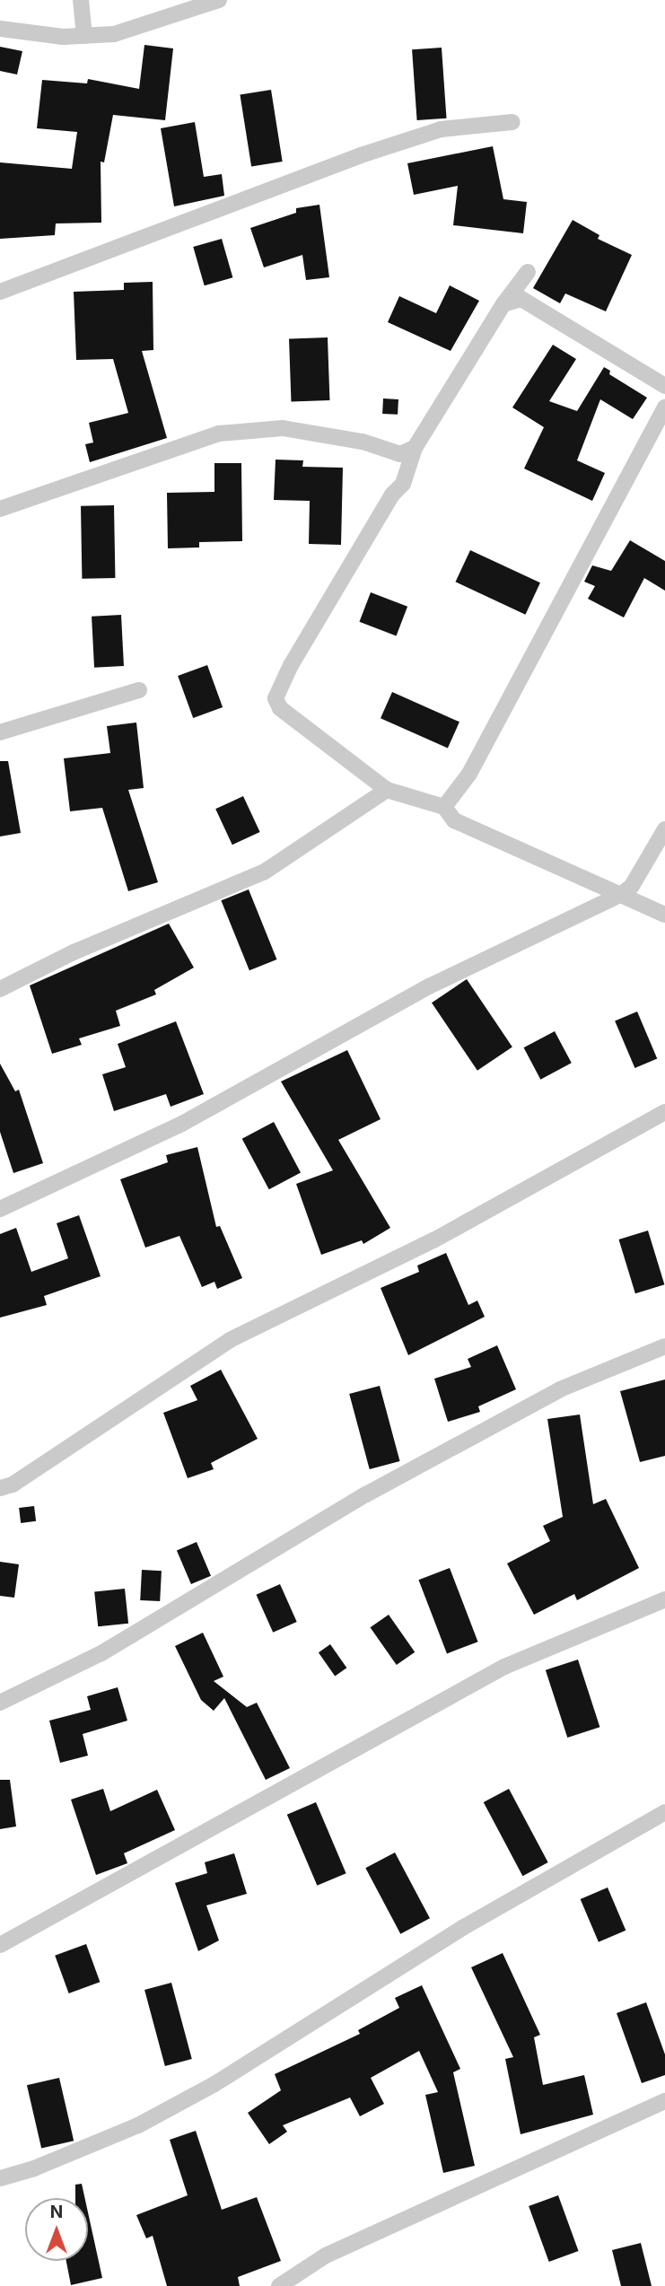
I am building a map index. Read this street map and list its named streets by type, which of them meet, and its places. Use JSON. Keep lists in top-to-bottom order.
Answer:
{
  "north": "top"
}
